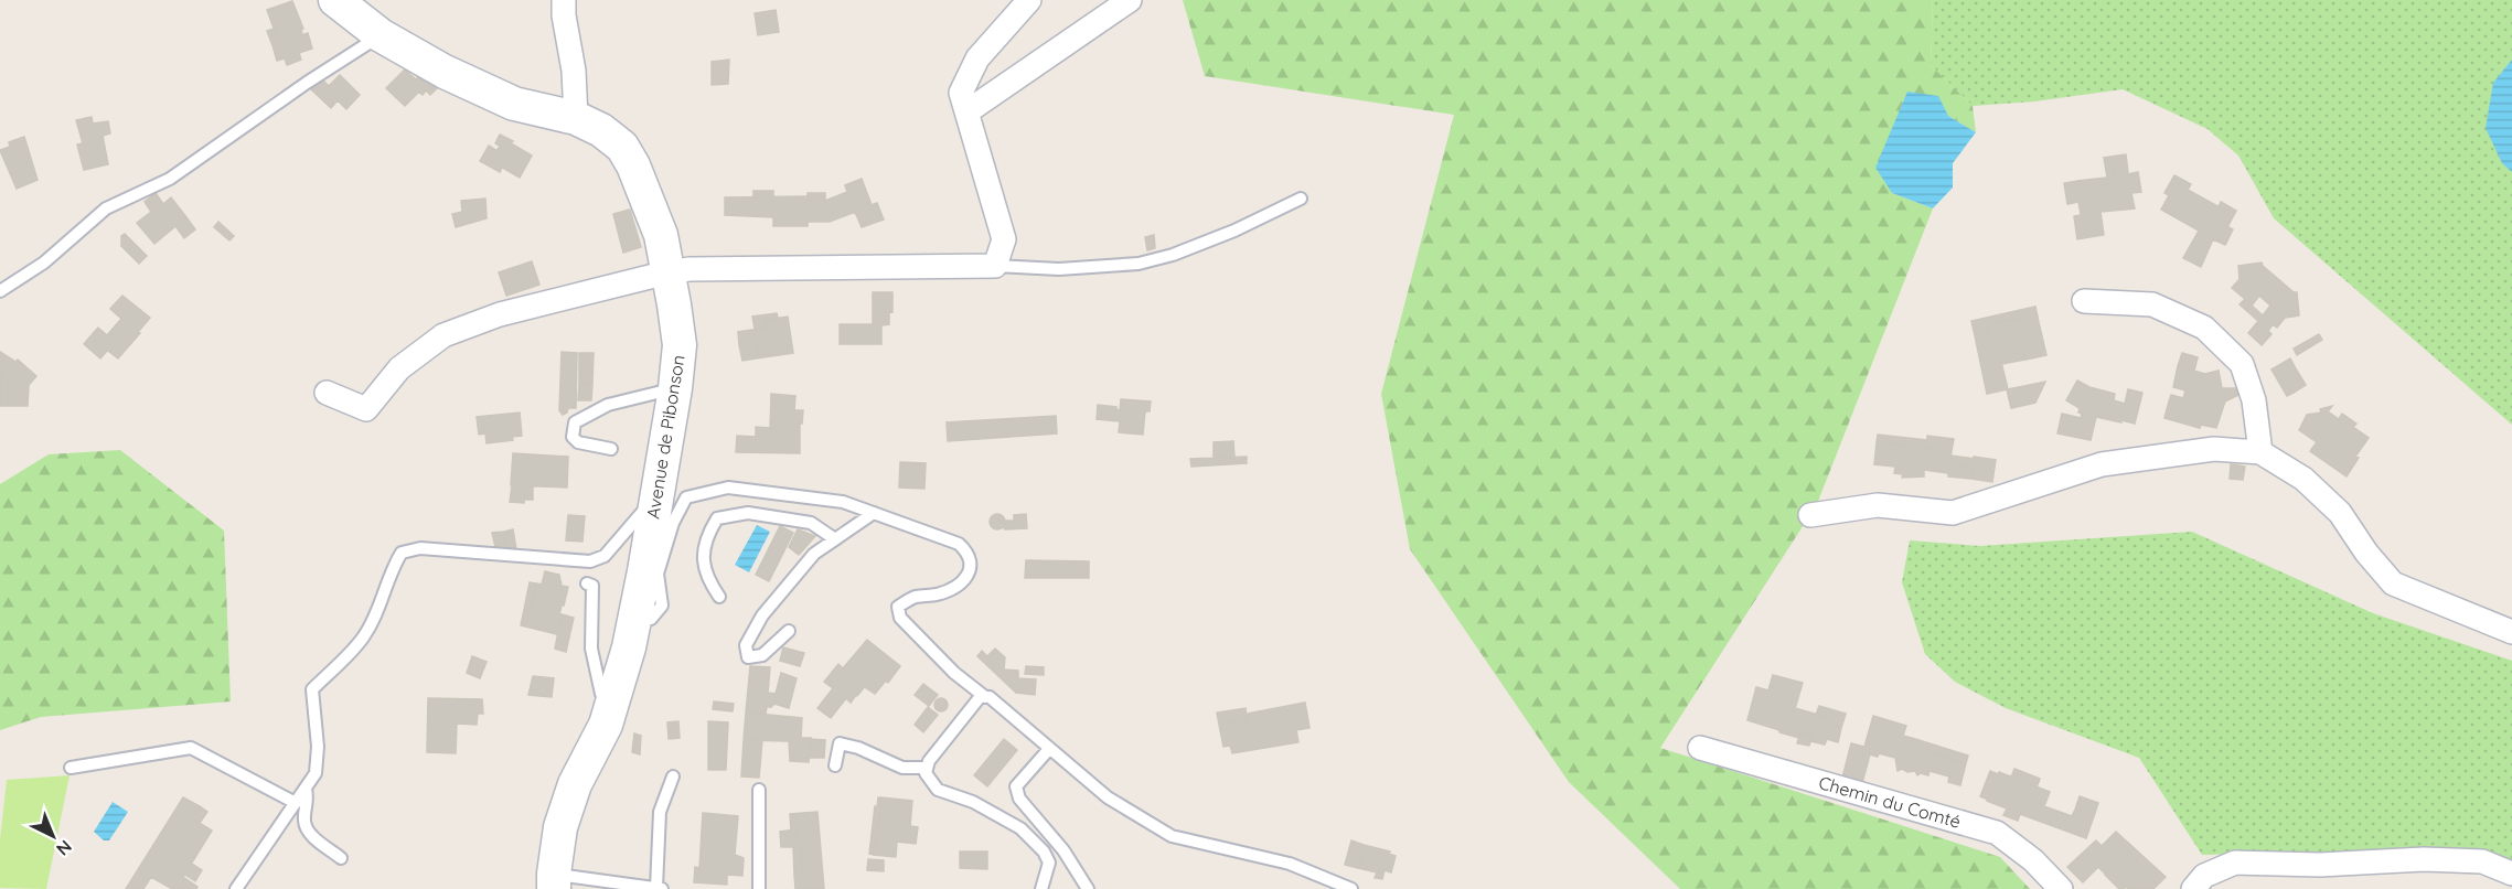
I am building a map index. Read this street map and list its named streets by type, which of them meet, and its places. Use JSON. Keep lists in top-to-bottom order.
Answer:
{
  "streets": {
    "street": ["Avenue de Pibonson", "Chemin du Comté"]
  },
  "north": "bottom right"
}
